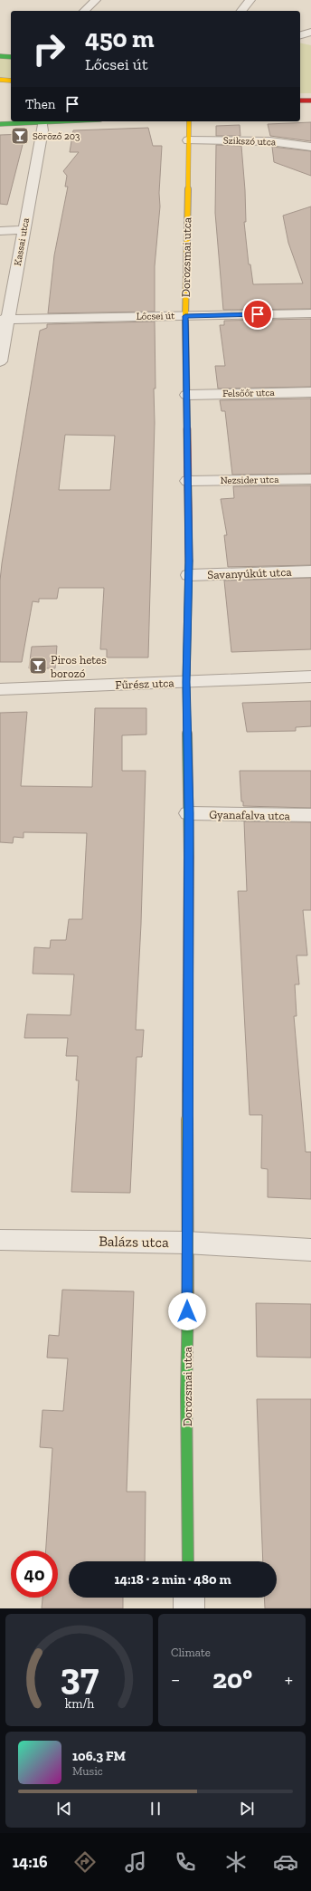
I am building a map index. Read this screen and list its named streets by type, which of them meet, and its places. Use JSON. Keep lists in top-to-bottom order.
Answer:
{
  "streets": {
    "street": [
      "Szikszó utca",
      "Kassai utca",
      "Dorozsmai utca",
      "Lőcsei út",
      "Felsőőr utca",
      "Nezsider utca",
      "Savanyúkút utca",
      "Fűrész utca",
      "Gyanafalva utca",
      "Balázs utca"
    ]
  },
  "crossings": [
    ["Szikszó utca", "Dorozsmai utca"],
    ["Kassai utca", "Lőcsei út"],
    ["Dorozsmai utca", "Lőcsei út"],
    ["Dorozsmai utca", "Felsőőr utca"],
    ["Dorozsmai utca", "Nezsider utca"],
    ["Dorozsmai utca", "Savanyúkút utca"],
    ["Dorozsmai utca", "Fűrész utca"],
    ["Dorozsmai utca", "Gyanafalva utca"],
    ["Dorozsmai utca", "Balázs utca"]
  ],
  "places": {
    "bar": ["Söröző 203", "Piros hetes borozó"]
  },
  "page": {
    "turn": ["450 m", "Lőcsei út"],
    "then": "Then",
    "limit": "40",
    "trip": "14:18 · 2 min · 480 m",
    "tile": "Climate",
    "heat": ["−", "20°", "+"],
    "song": ["106.3 FM", "Music"],
    "tabs": "14:16",
    "gauge": ["37", "km/h"]
  }
}
